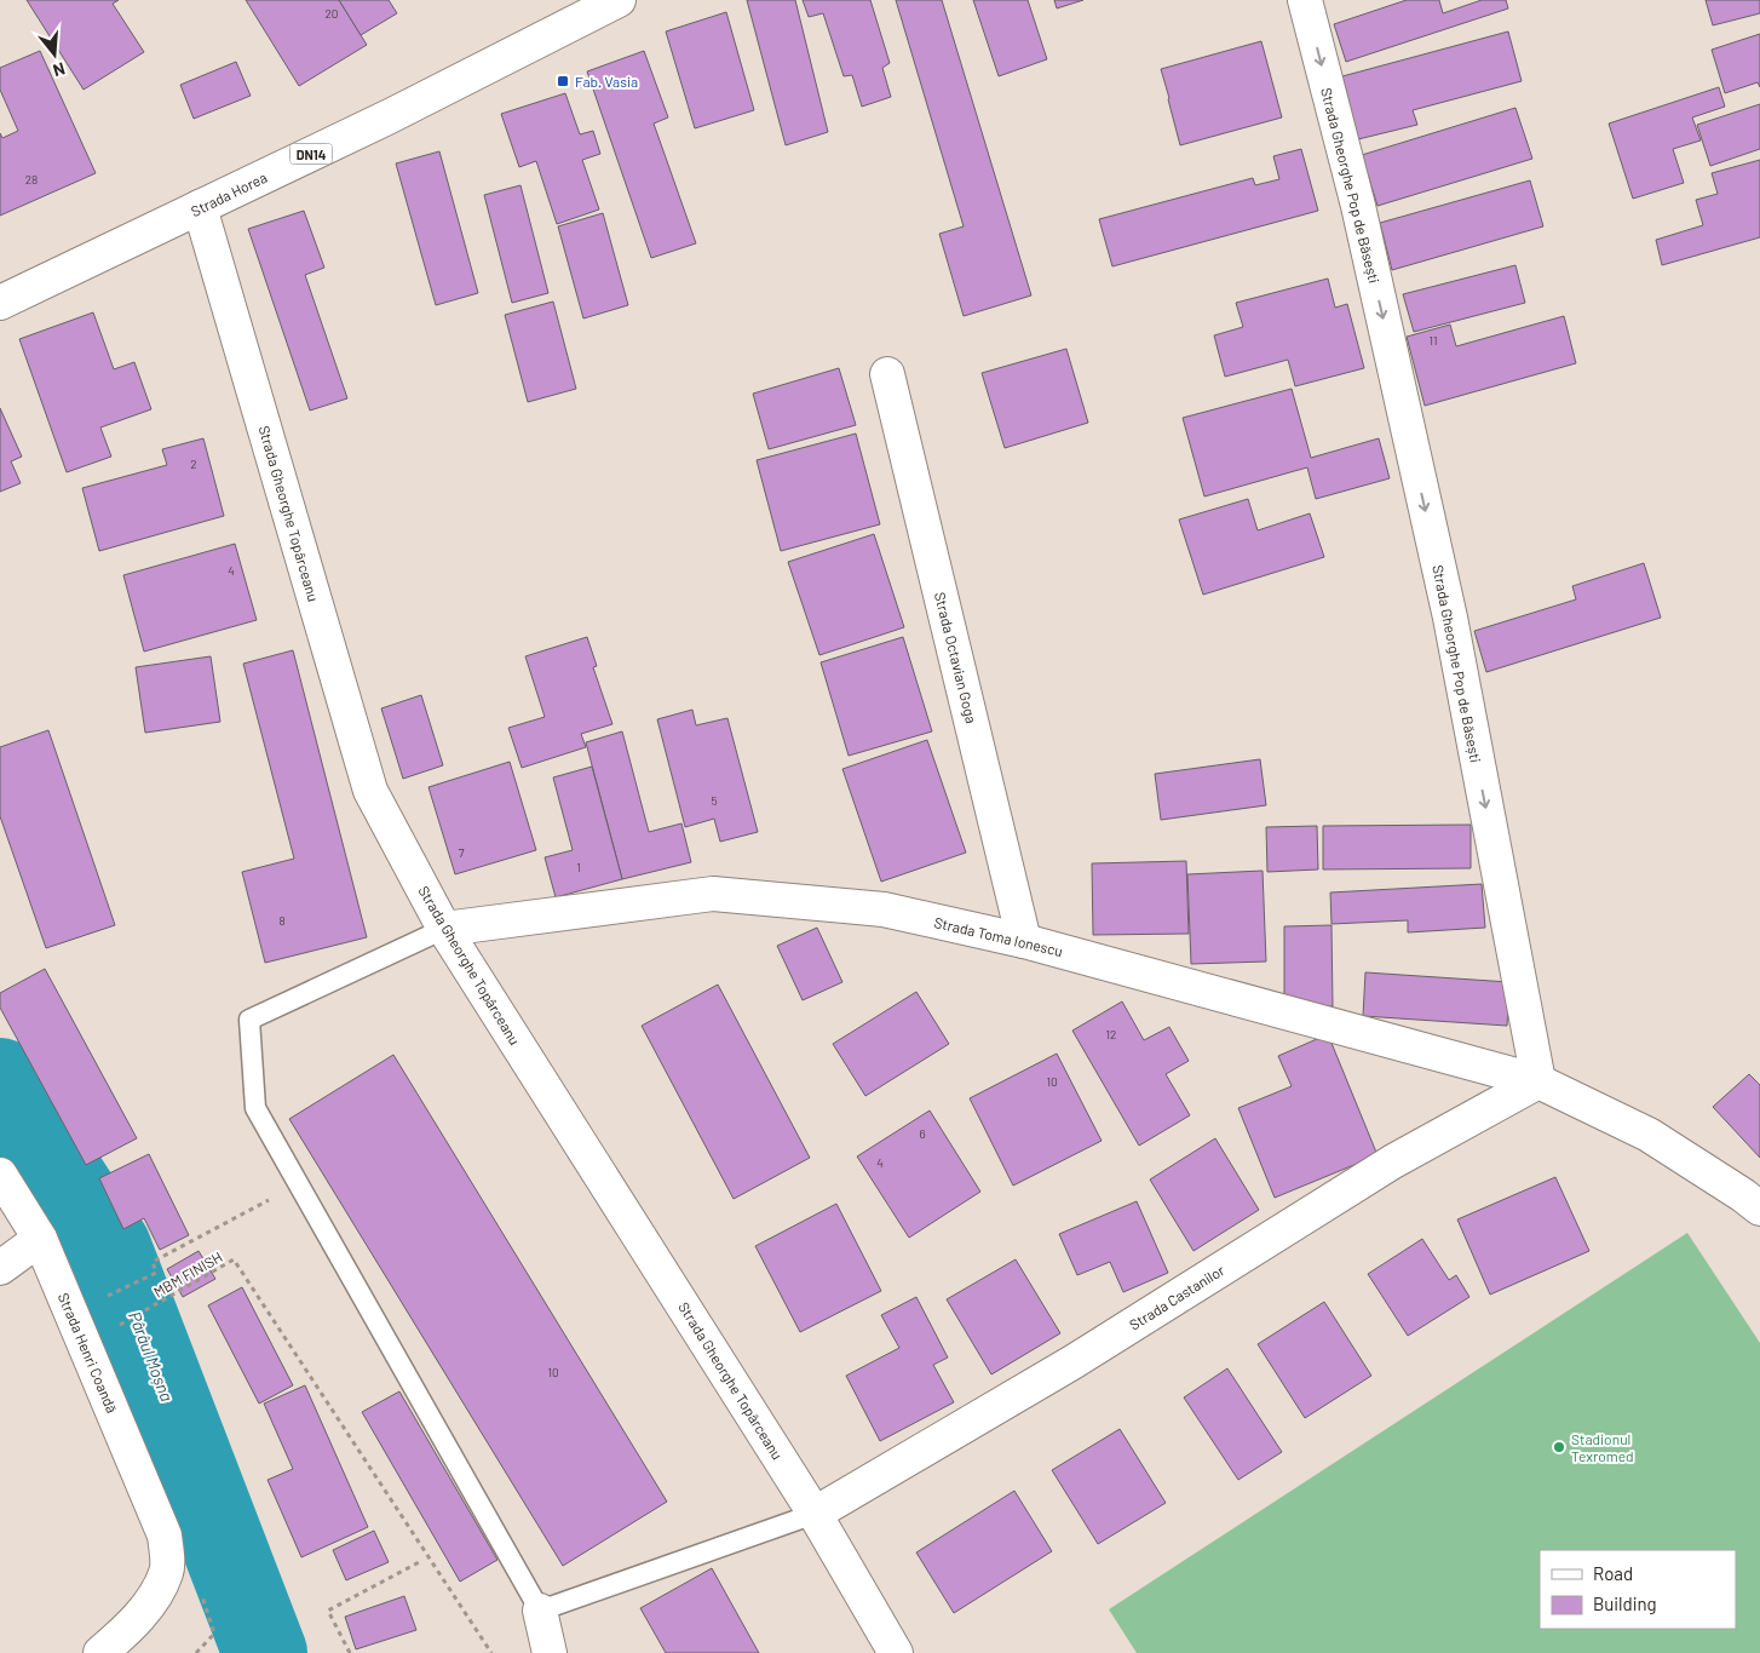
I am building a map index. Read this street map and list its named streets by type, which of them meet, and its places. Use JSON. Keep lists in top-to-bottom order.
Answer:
{
  "streets": {
    "street": [
      "DN14",
      "Strada Gheorghe Pop de Băsești",
      "Strada Horea",
      "Strada Gheorghe Topârceanu",
      "Strada Octavian Goga",
      "Strada Toma Ionescu",
      "Strada Castanilor",
      "Strada Henri Coandă"
    ],
    "path": ["MBM FINISH"]
  },
  "crossings": [
    ["Strada Gheorghe Pop de Băsești", "Strada Toma Ionescu"],
    ["Strada Gheorghe Pop de Băsești", "Strada Castanilor"],
    ["Strada Horea", "Strada Gheorghe Topârceanu"],
    ["Strada Gheorghe Topârceanu", "Strada Toma Ionescu"],
    ["Strada Gheorghe Topârceanu", "Strada Castanilor"],
    ["Strada Octavian Goga", "Strada Toma Ionescu"],
    ["Strada Toma Ionescu", "Strada Castanilor"]
  ],
  "one_way": ["Strada Gheorghe Pop de Băsești"],
  "water": ["Pârâul Moșna"],
  "places": {
    "transit": ["Fab. Vasia"],
    "other": ["Stadionul Texromed"]
  },
  "house_numbers": [
    "20",
    "28",
    "11",
    "2",
    "4",
    "5",
    "7",
    "1",
    "8",
    "12",
    "10",
    "6",
    "4",
    "10"
  ],
  "legend": ["Road", "Building"],
  "north": "bottom"
}
